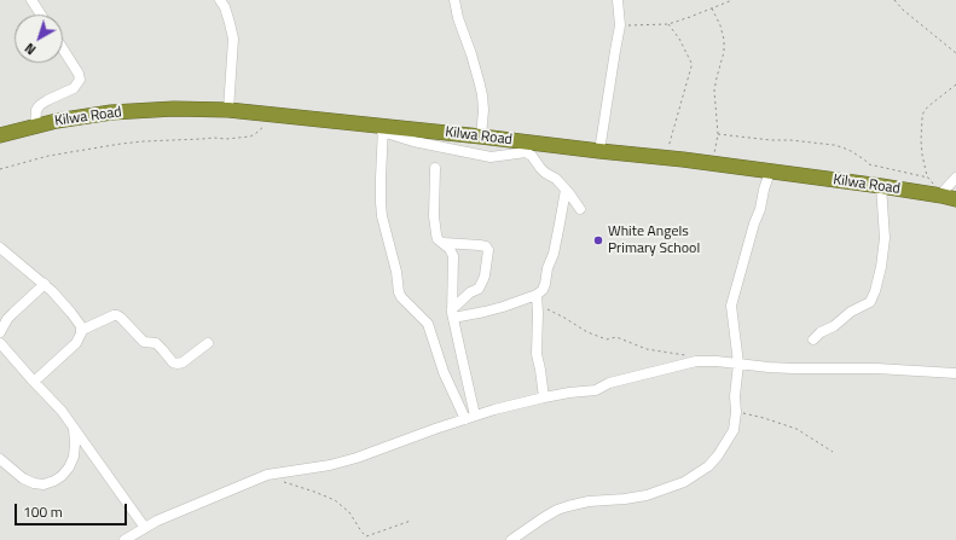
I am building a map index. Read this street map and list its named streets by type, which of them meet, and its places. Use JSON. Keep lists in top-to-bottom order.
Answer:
{
  "streets": {
    "highway": ["Kilwa Road"]
  },
  "places": ["White Angels Primary School"],
  "scale_bar": "100 m",
  "north": "bottom left"
}
